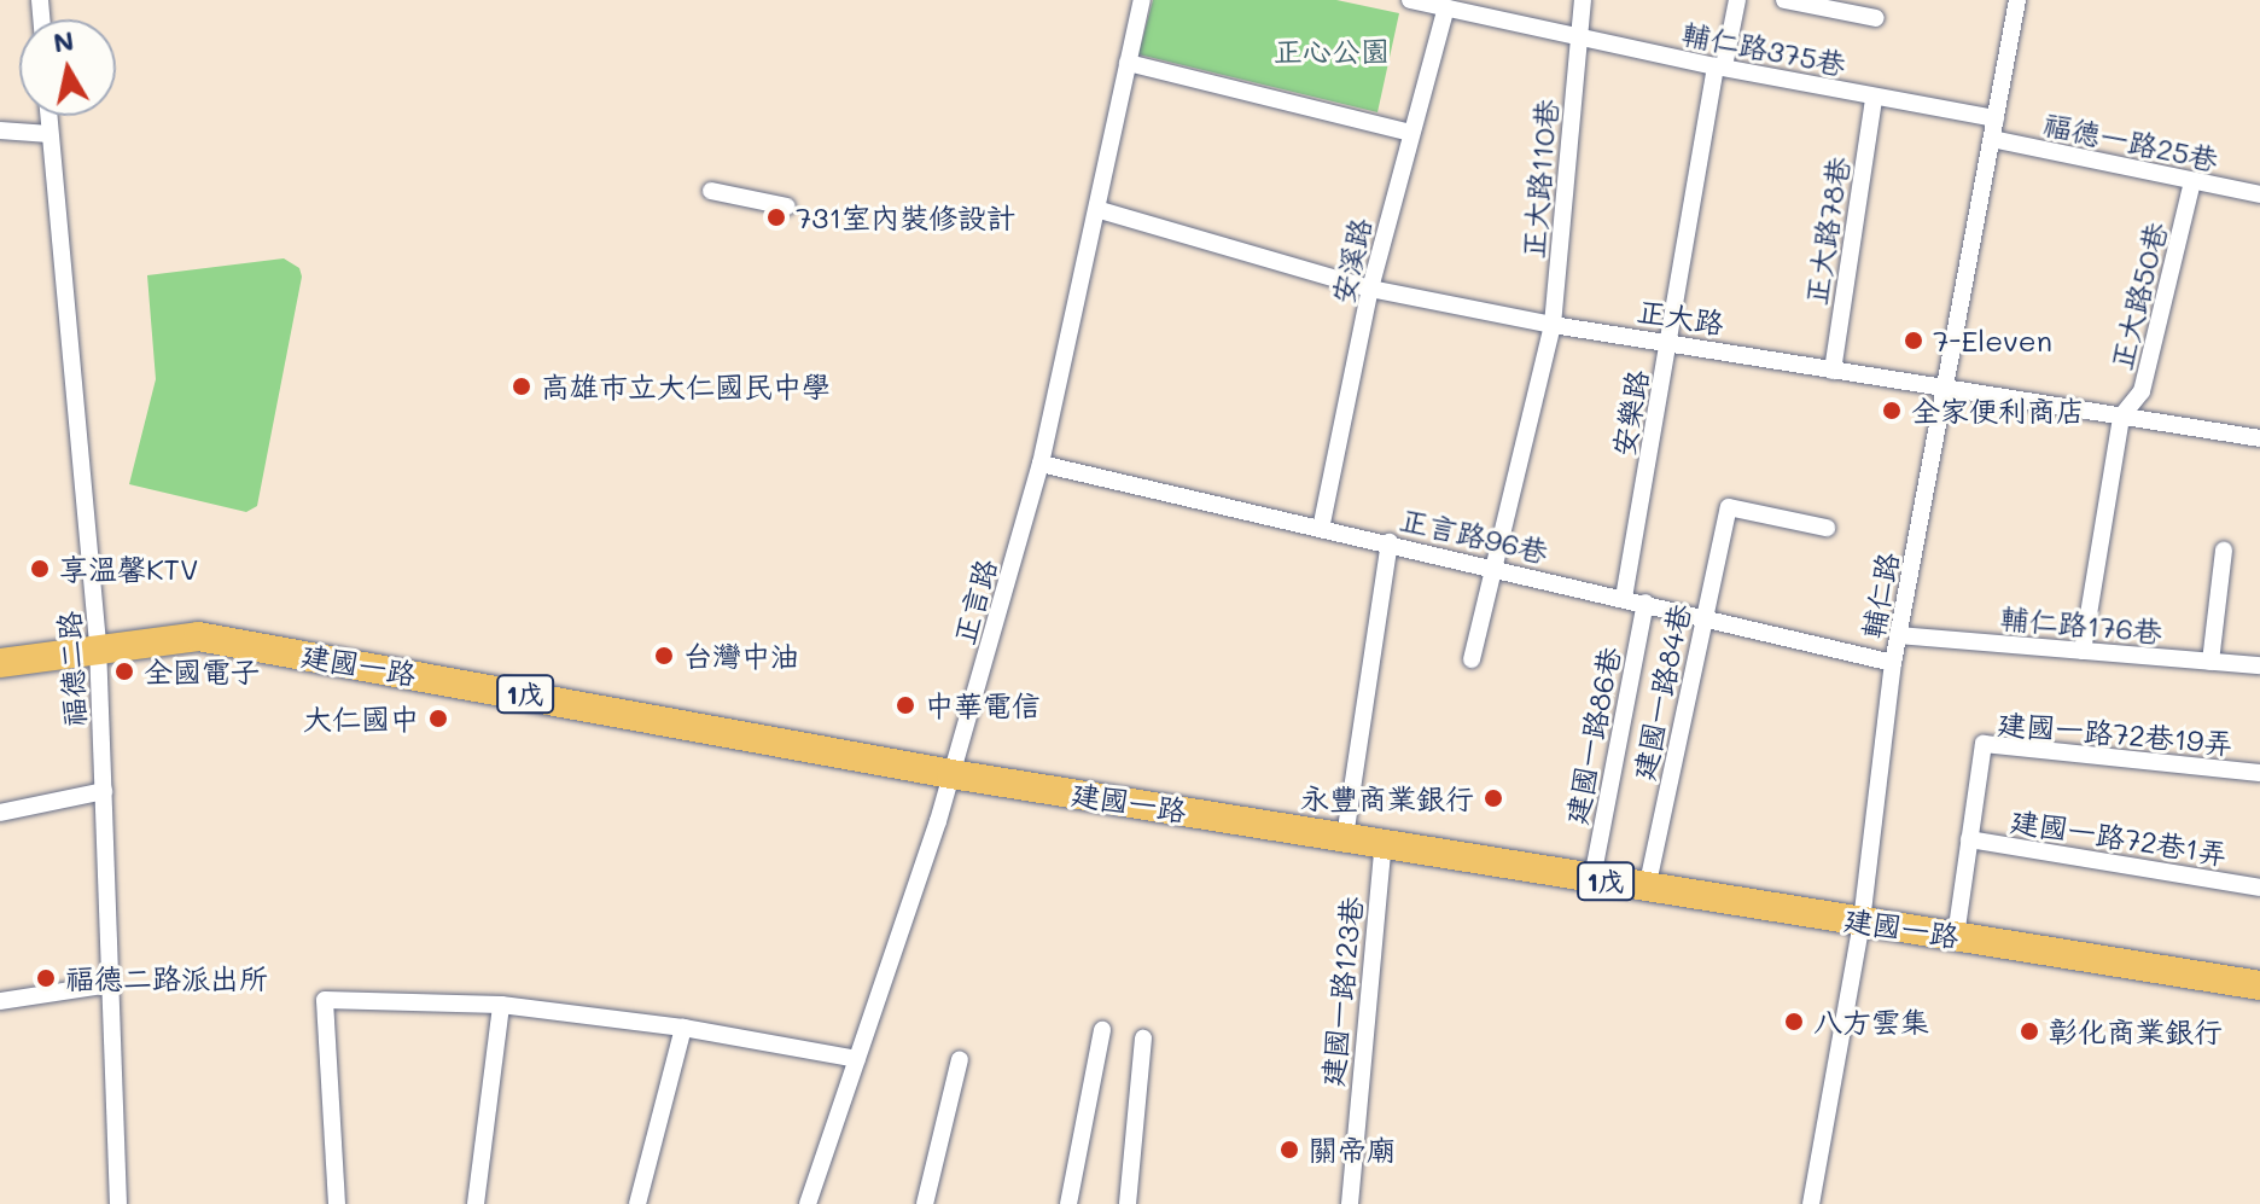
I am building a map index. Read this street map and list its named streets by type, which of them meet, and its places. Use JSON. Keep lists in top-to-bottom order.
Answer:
{
  "streets": {
    "main road": ["建國一路", "1戊"],
    "street": [
      "輔仁路375巷",
      "福德一路25巷",
      "正大路110巷",
      "正大路78巷",
      "安溪路",
      "正大路50巷",
      "正大路",
      "安樂路",
      "正言路96巷",
      "輔仁路",
      "正言路",
      "輔仁路176巷",
      "福德二路",
      "建國一路84巷",
      "建國一路72巷19弄",
      "建國一路86巷",
      "建國一路72巷1弄",
      "建國一路123巷"
    ]
  },
  "crossings": [
    ["輔仁路375巷", "正大路110巷"],
    ["輔仁路375巷", "正大路78巷"],
    ["輔仁路375巷", "安溪路"],
    ["輔仁路375巷", "安樂路"],
    ["輔仁路375巷", "輔仁路"],
    ["福德一路25巷", "正大路50巷"],
    ["福德一路25巷", "輔仁路"],
    ["正大路110巷", "正大路"],
    ["正大路110巷", "正言路96巷"],
    ["正大路78巷", "正大路"],
    ["安溪路", "正大路"],
    ["安溪路", "正言路96巷"],
    ["正大路50巷", "正大路"],
    ["正大路", "安樂路"],
    ["正大路", "輔仁路"],
    ["正大路", "正言路"],
    ["安樂路", "正言路96巷"],
    ["正言路96巷", "輔仁路"],
    ["正言路96巷", "正言路"],
    ["正言路96巷", "建國一路84巷"],
    ["正言路96巷", "建國一路86巷"],
    ["輔仁路", "輔仁路176巷"],
    ["輔仁路", "建國一路"],
    ["正言路", "建國一路"],
    ["建國一路", "福德二路"],
    ["建國一路", "建國一路84巷"],
    ["建國一路", "建國一路72巷19弄"],
    ["建國一路", "建國一路86巷"],
    ["建國一路", "建國一路123巷"],
    ["建國一路72巷19弄", "建國一路72巷1弄"]
  ],
  "parks": ["正心公園"],
  "places": [
    "731室內裝修設計",
    "7-Eleven",
    "高雄市立大仁國民中學",
    "全家便利商店",
    "享溫馨KTV",
    "台灣中油",
    "全國電子",
    "中華電信",
    "大仁國中",
    "永豐商業銀行",
    "福德二路派出所",
    "八方雲集",
    "彰化商業銀行",
    "關帝廟"
  ],
  "north": "top"
}
